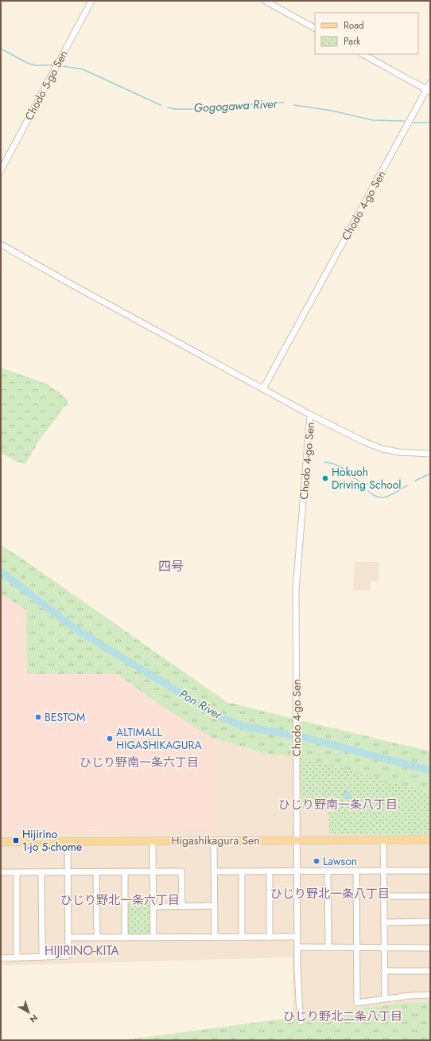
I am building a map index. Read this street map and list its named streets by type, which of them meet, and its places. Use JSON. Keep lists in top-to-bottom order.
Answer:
{
  "streets": {
    "main road": ["Higashikagura Sen"],
    "street": ["Chodo 5-go Sen", "Chodo 4-go Sen"]
  },
  "crossings": [
    ["Chodo 4-go Sen", "Higashikagura Sen"]
  ],
  "districts": [
    "四号",
    "ひじり野南一条六丁目",
    "ひじり野南一条八丁目",
    "ひじり野北一条八丁目",
    "ひじり野北一条六丁目",
    "HIJIRINO-KITA",
    "ひじり野北二条八丁目"
  ],
  "water": ["Gogogawa River", "Pon River"],
  "places": {
    "other": [
      "Hokuoh Driving School",
      "BESTOM",
      "ALTIMALL HIGASHIKAGURA",
      "Lawson"
    ],
    "transit": ["Hijirino 1-jo 5-chome"]
  },
  "legend": ["Road", "Park"],
  "north": "bottom right"
}
